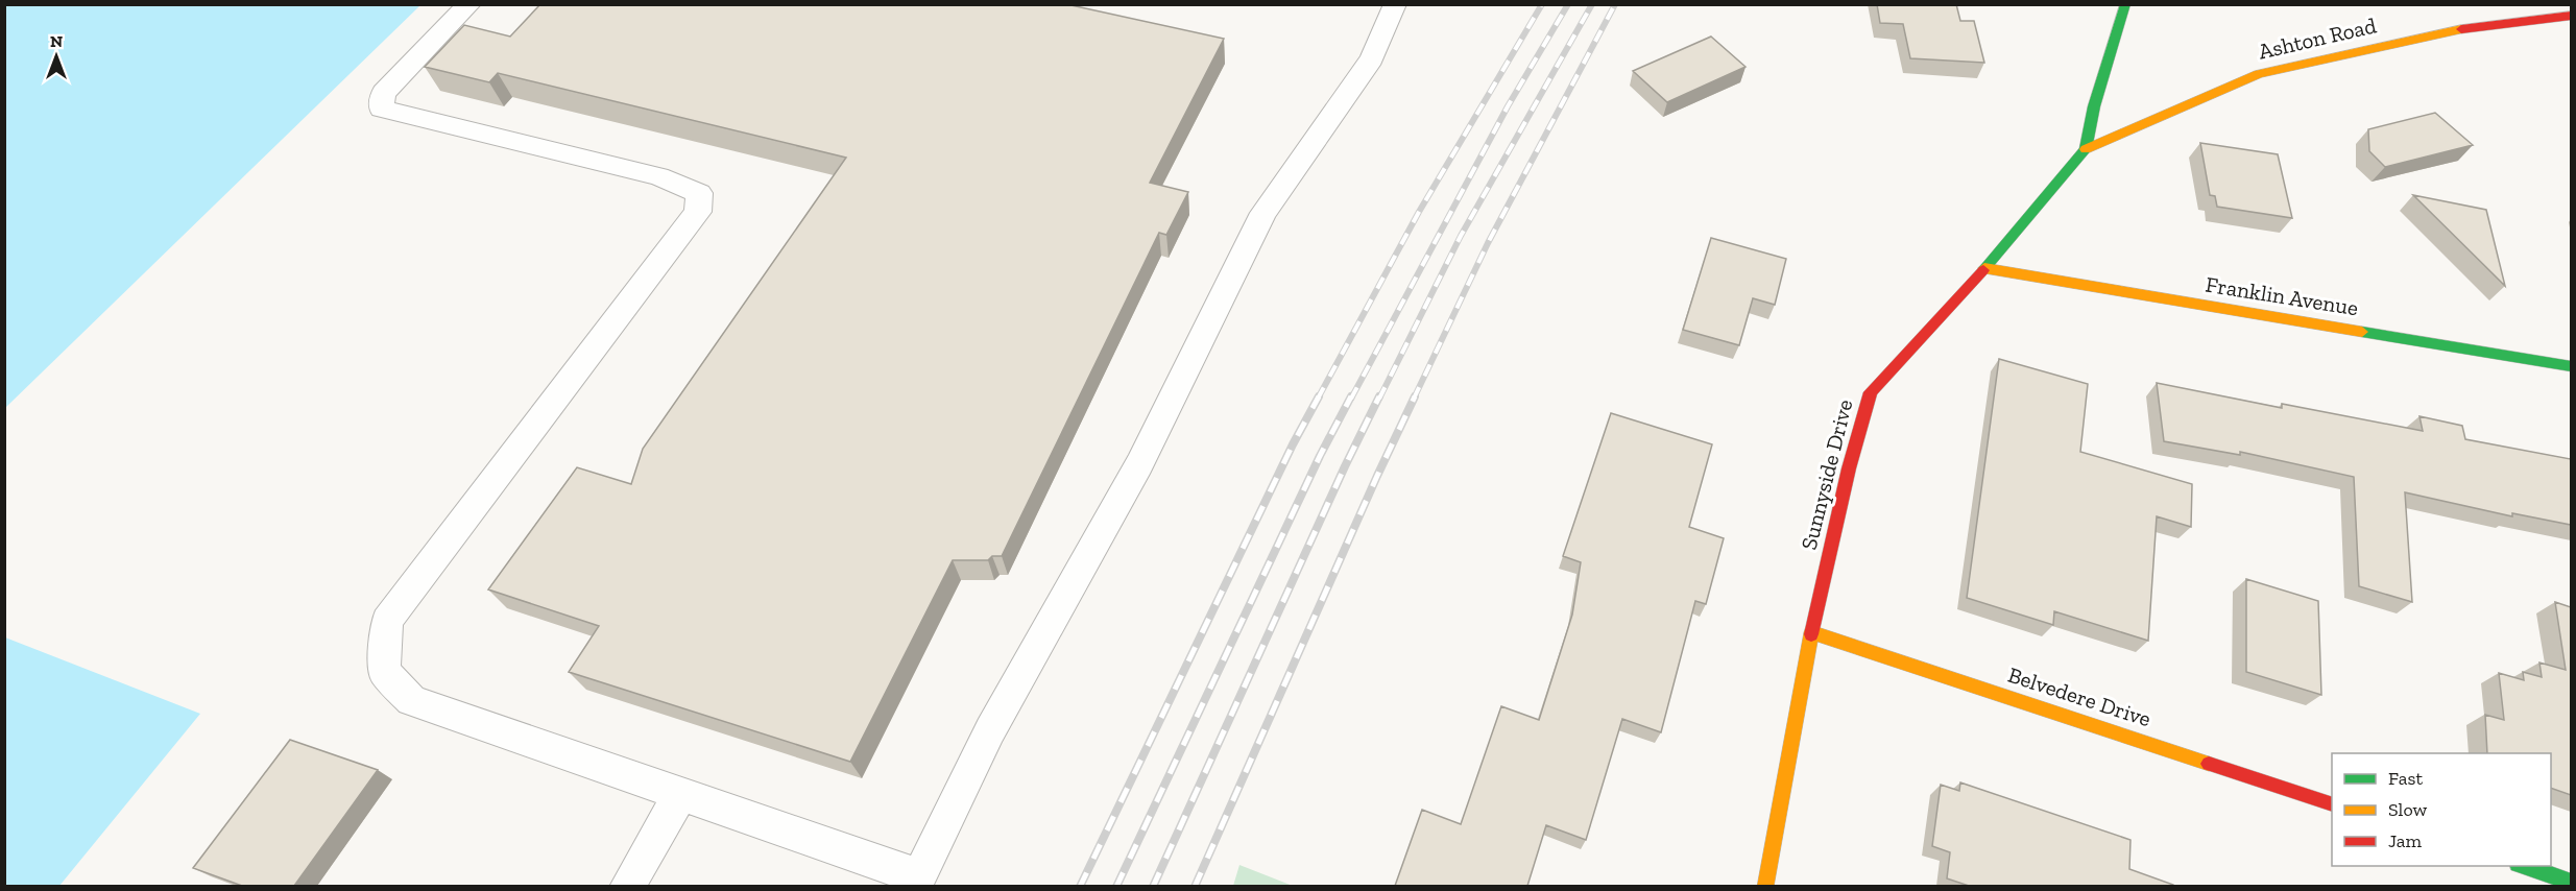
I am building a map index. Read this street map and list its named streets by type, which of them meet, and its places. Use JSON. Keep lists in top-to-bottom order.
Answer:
{
  "streets": {
    "street": [
      "Ashton Road",
      "Franklin Avenue",
      "Sunnyside Drive",
      "Belvedere Drive"
    ]
  },
  "crossings": [
    ["Ashton Road", "Sunnyside Drive"],
    ["Franklin Avenue", "Sunnyside Drive"],
    ["Sunnyside Drive", "Belvedere Drive"]
  ],
  "legend": ["Fast", "Slow", "Jam"],
  "north": "top"
}
